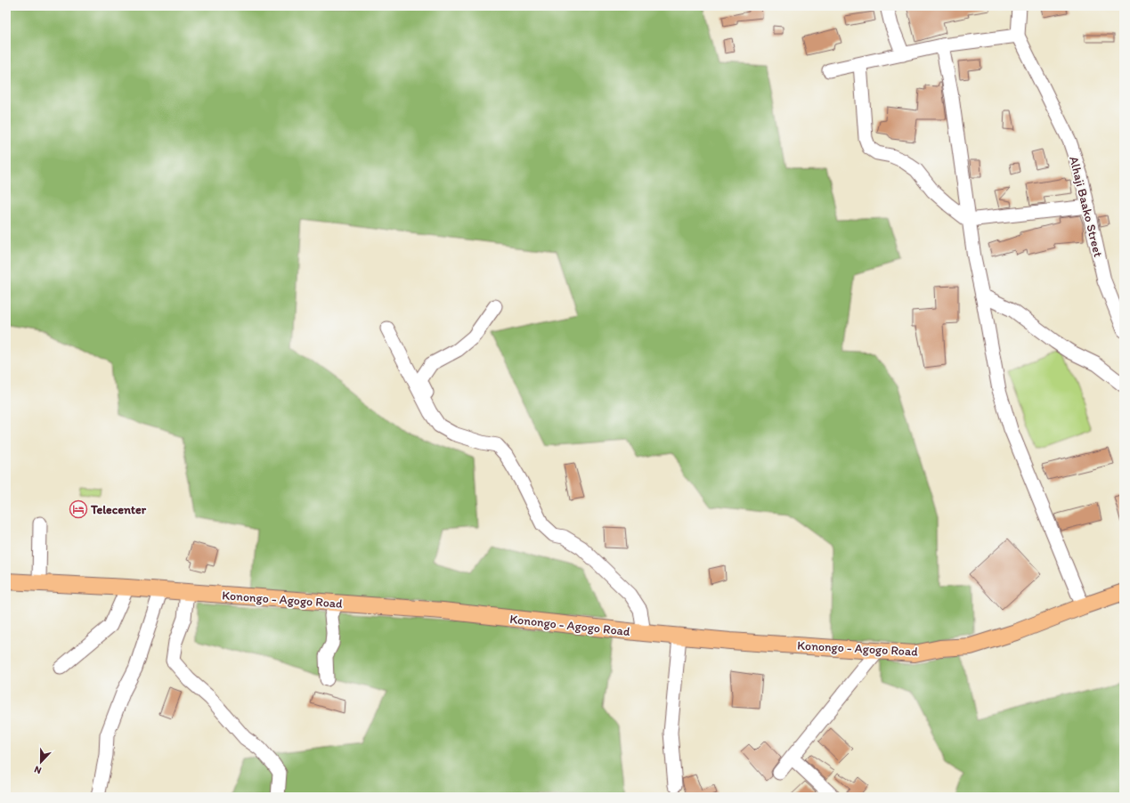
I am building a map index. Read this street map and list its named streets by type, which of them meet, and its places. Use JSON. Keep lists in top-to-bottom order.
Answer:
{
  "streets": {
    "main road": ["Konongo - Agogo Road"],
    "street": ["Alhaji Baako Street"]
  },
  "places": {
    "hotel": ["Telecenter"]
  },
  "north": "bottom"
}
